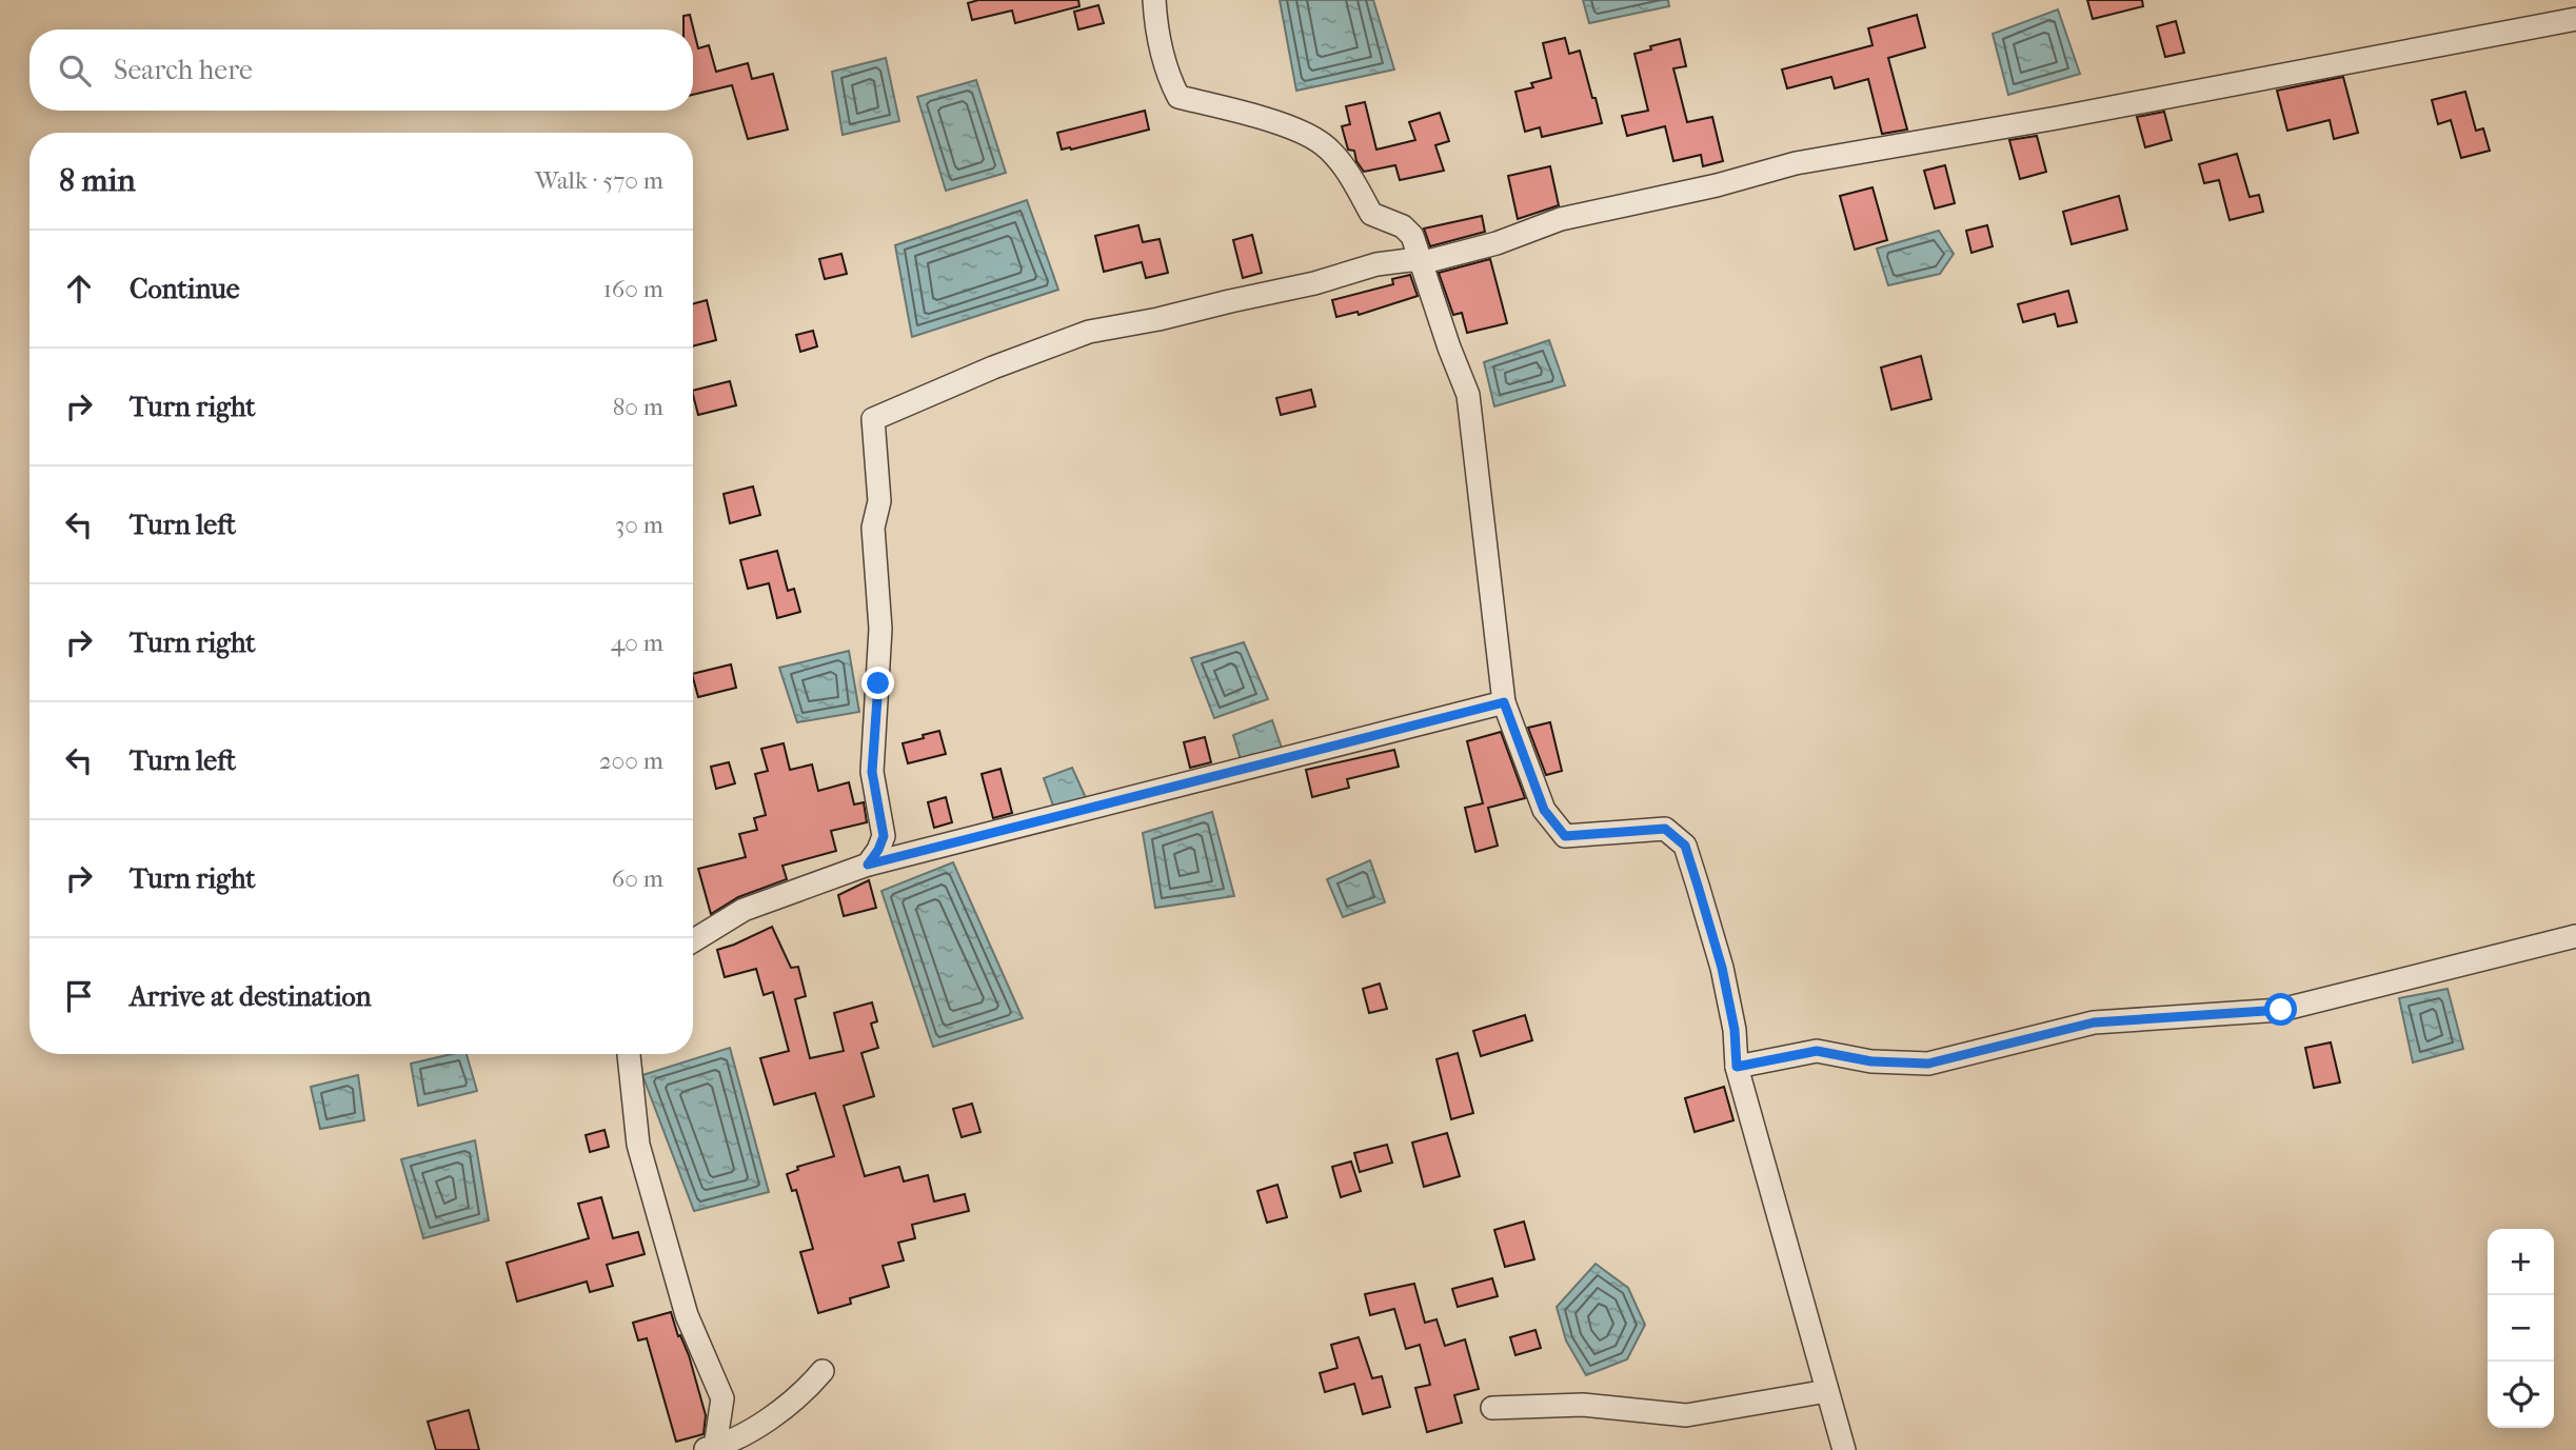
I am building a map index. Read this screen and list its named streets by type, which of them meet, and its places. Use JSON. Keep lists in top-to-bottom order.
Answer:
{
  "page": {
    "search": "Search here",
    "heading": ["8 min", "Walk · 570 m"],
    "list": [
      ["Continue", "160 m"],
      ["Turn right", "80 m"],
      ["Turn left", "30 m"],
      ["Turn right", "40 m"],
      ["Turn left", "200 m"],
      ["Turn right", "60 m"],
      "Arrive at destination"
    ],
    "map_buttons": ["+", "−"]
  }
}
